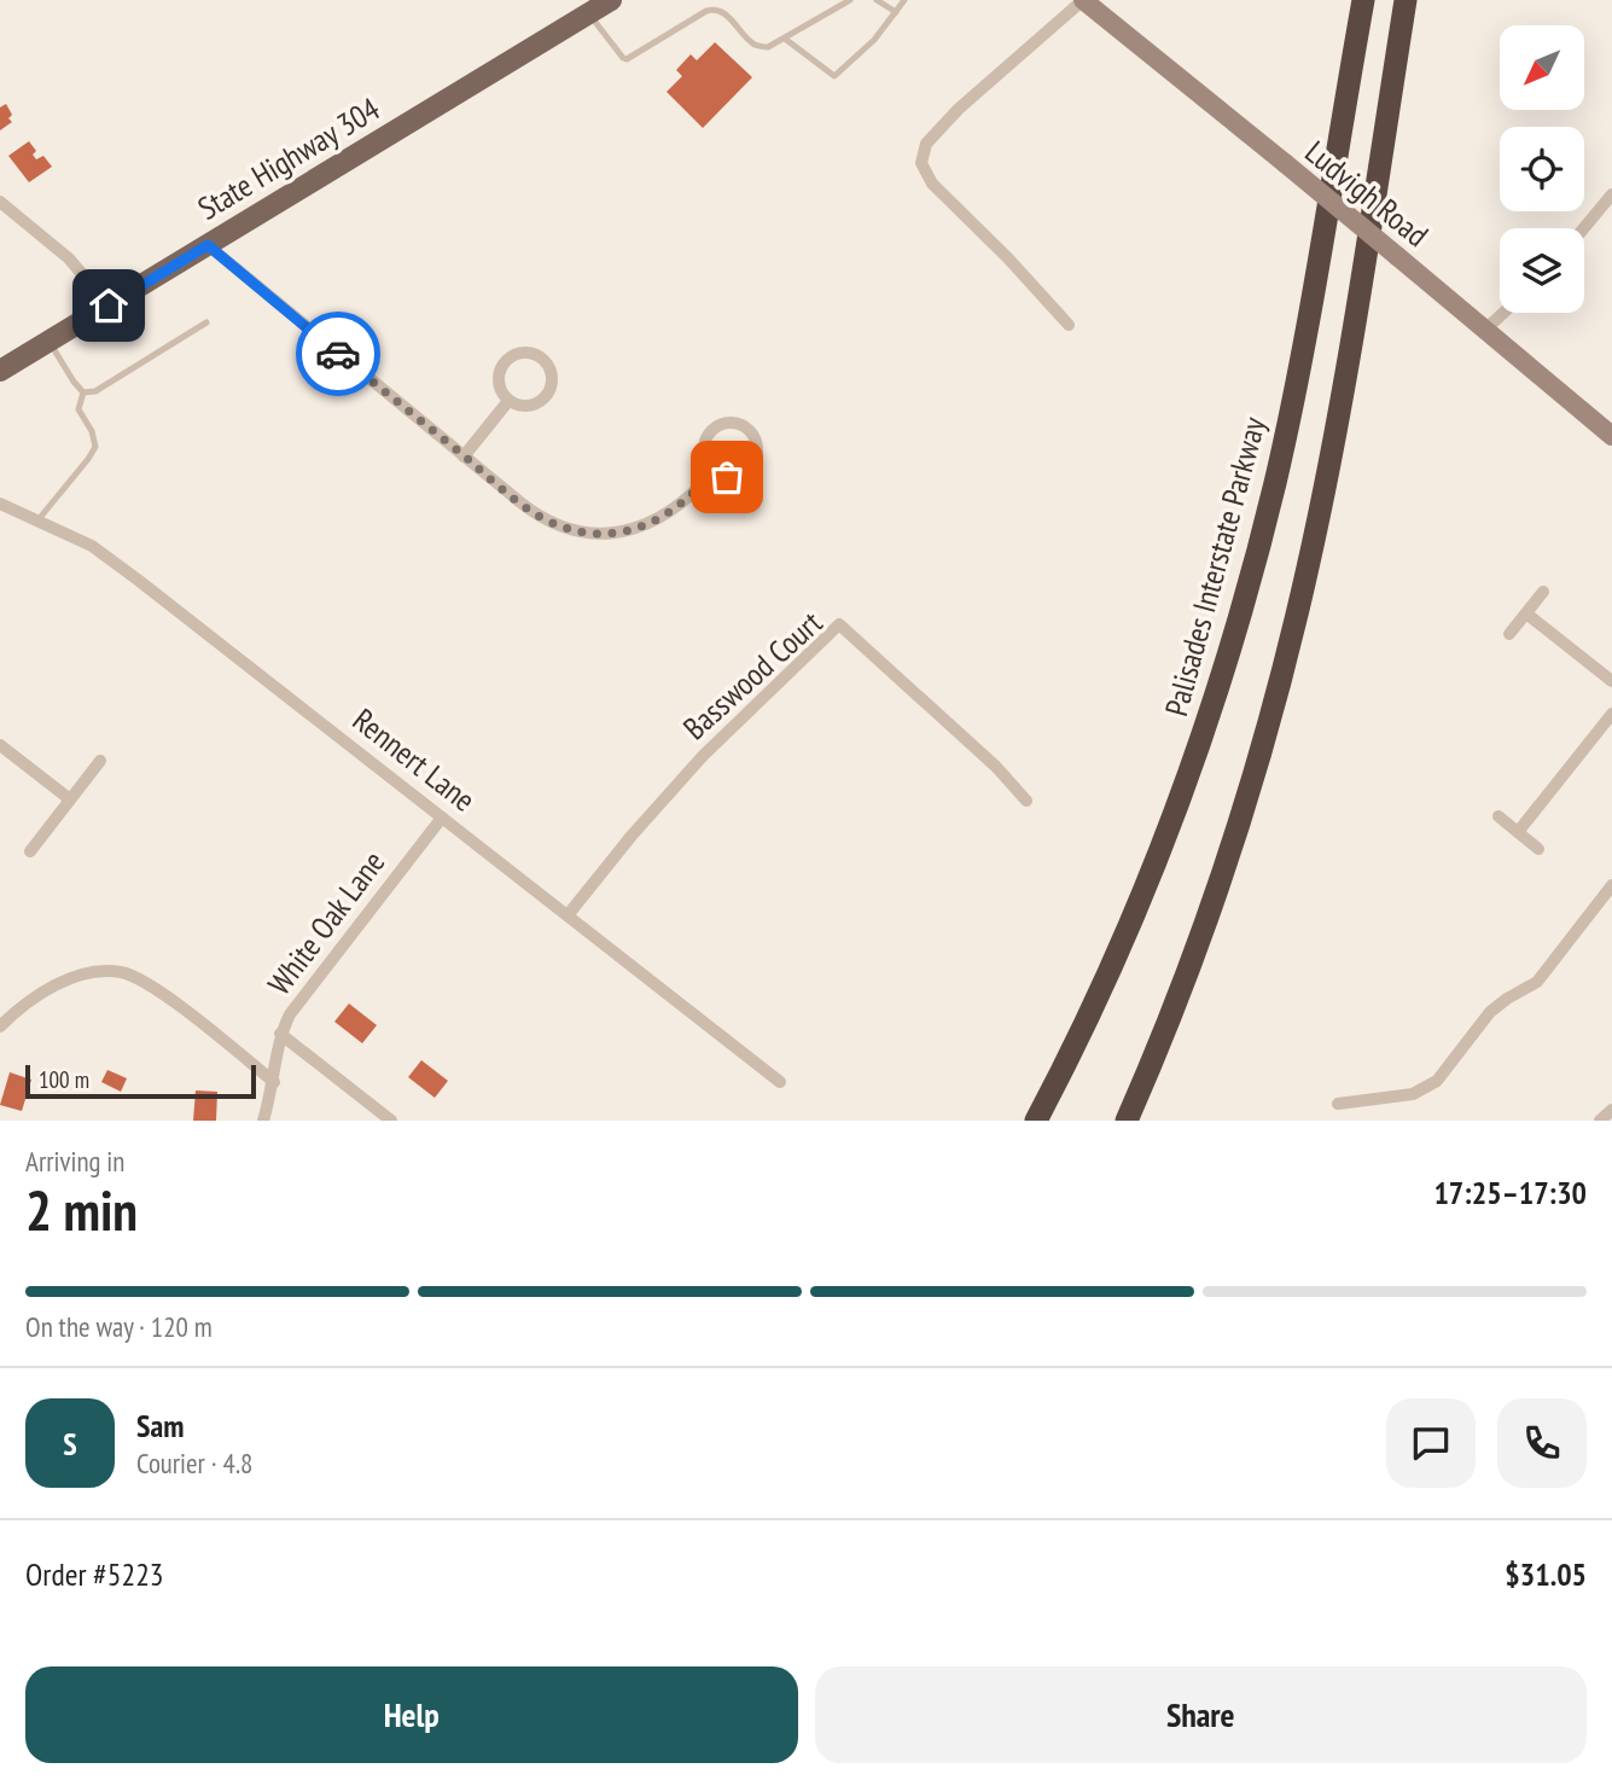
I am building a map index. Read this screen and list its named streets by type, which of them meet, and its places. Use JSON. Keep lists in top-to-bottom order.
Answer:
{
  "streets": {
    "highway": ["Palisades Interstate Parkway"],
    "main road": ["State Highway 304"],
    "street": [
      "Ludvigh Road",
      "Basswood Court",
      "Rennert Lane",
      "White Oak Lane"
    ]
  },
  "crossings": [
    ["Basswood Court", "Rennert Lane"],
    ["Rennert Lane", "White Oak Lane"]
  ],
  "scale_bar": "100 m",
  "north": "bottom left",
  "page": {
    "scale": "100 m",
    "heading": ["2 min", "Arriving in", "17:25–17:30"],
    "panel": [
      "Sam",
      "Courier · 4.8",
      "Order #5223",
      "$31.05"
    ],
    "bar": "On the way · 120 m",
    "round": "S",
    "buttons": ["Help", "Share"]
  }
}
